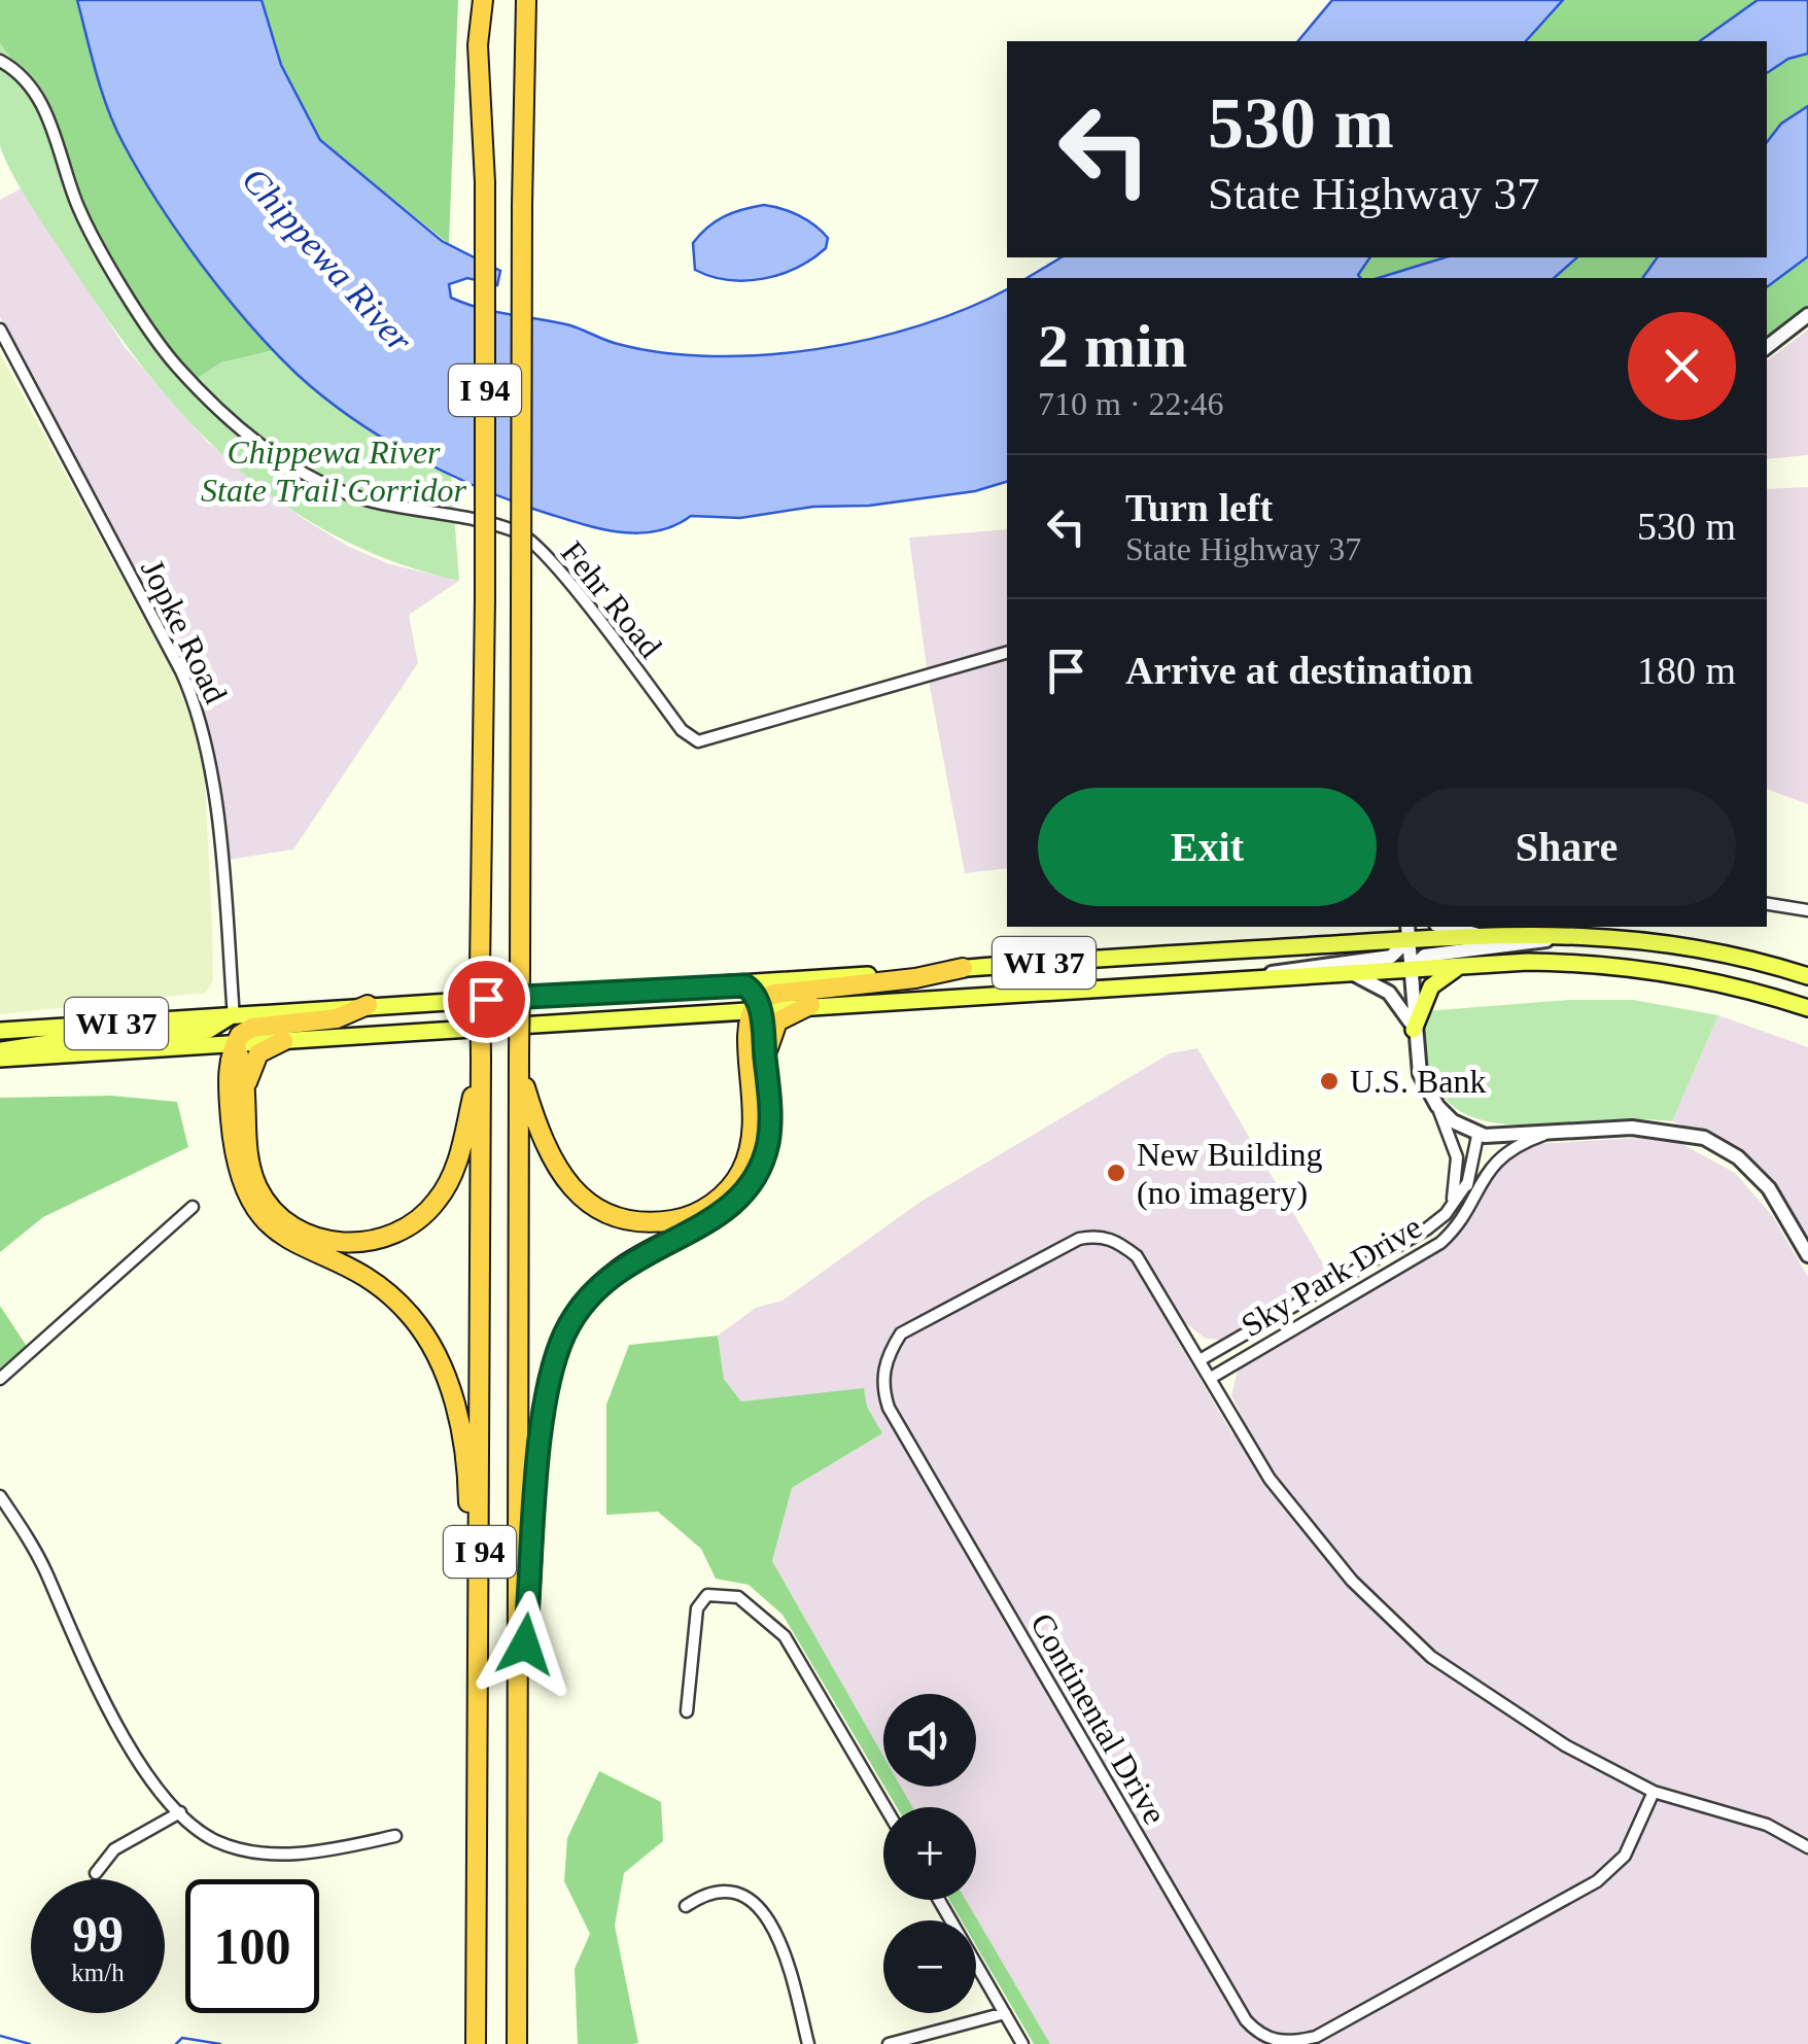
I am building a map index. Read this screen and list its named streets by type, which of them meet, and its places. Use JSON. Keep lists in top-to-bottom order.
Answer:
{
  "streets": {
    "highway": ["I 94"],
    "main road": ["WI 37"],
    "street": [
      "Fehr Road",
      "Jopke Road",
      "Sky Park Drive",
      "Continental Drive"
    ]
  },
  "crossings": [
    ["Jopke Road", "WI 37"],
    ["Sky Park Drive", "Continental Drive"]
  ],
  "water": ["Chippewa River"],
  "parks": ["Chippewa River State Trail Corridor"],
  "places": ["U.S. Bank", "New Building (no imagery)"],
  "page": {
    "turn": ["530 m", "State Highway 37"],
    "heading": ["2 min", "710 m · 22:46"],
    "list": [
      {
        "name": "Turn left",
        "note": "State Highway 37",
        "value": "530 m"
      },
      {
        "name": "Arrive at destination",
        "value": "180 m"
      }
    ],
    "buttons": ["Exit", "Share"],
    "map_buttons": ["+", "−"],
    "speed": "99 km/h",
    "limit": "100"
  }
}
